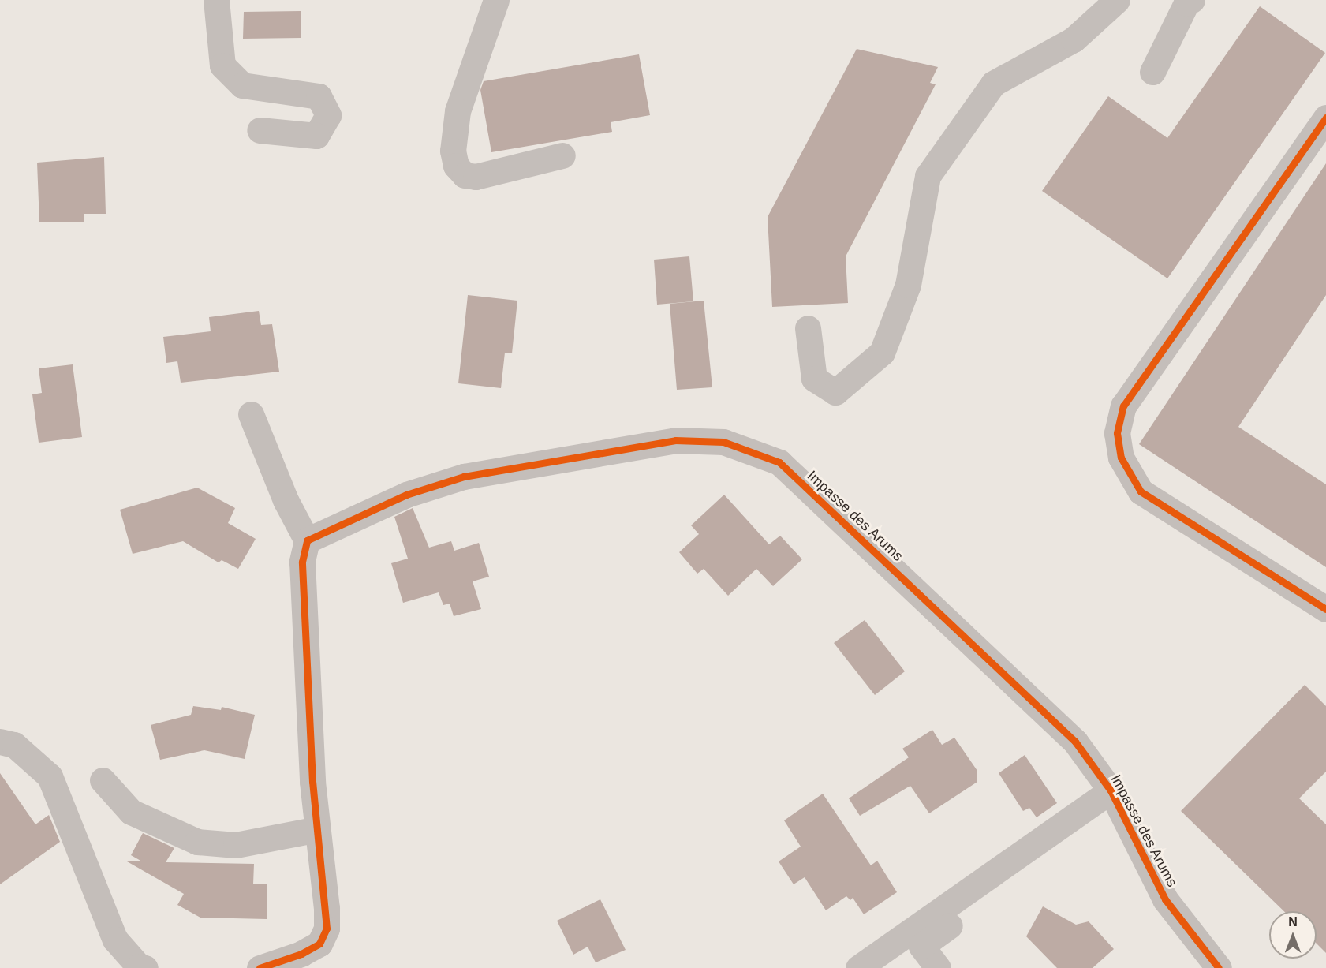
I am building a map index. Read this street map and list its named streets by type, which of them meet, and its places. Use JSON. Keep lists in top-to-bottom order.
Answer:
{
  "streets": {
    "street": ["Impasse des Arums"]
  },
  "north": "top"
}
